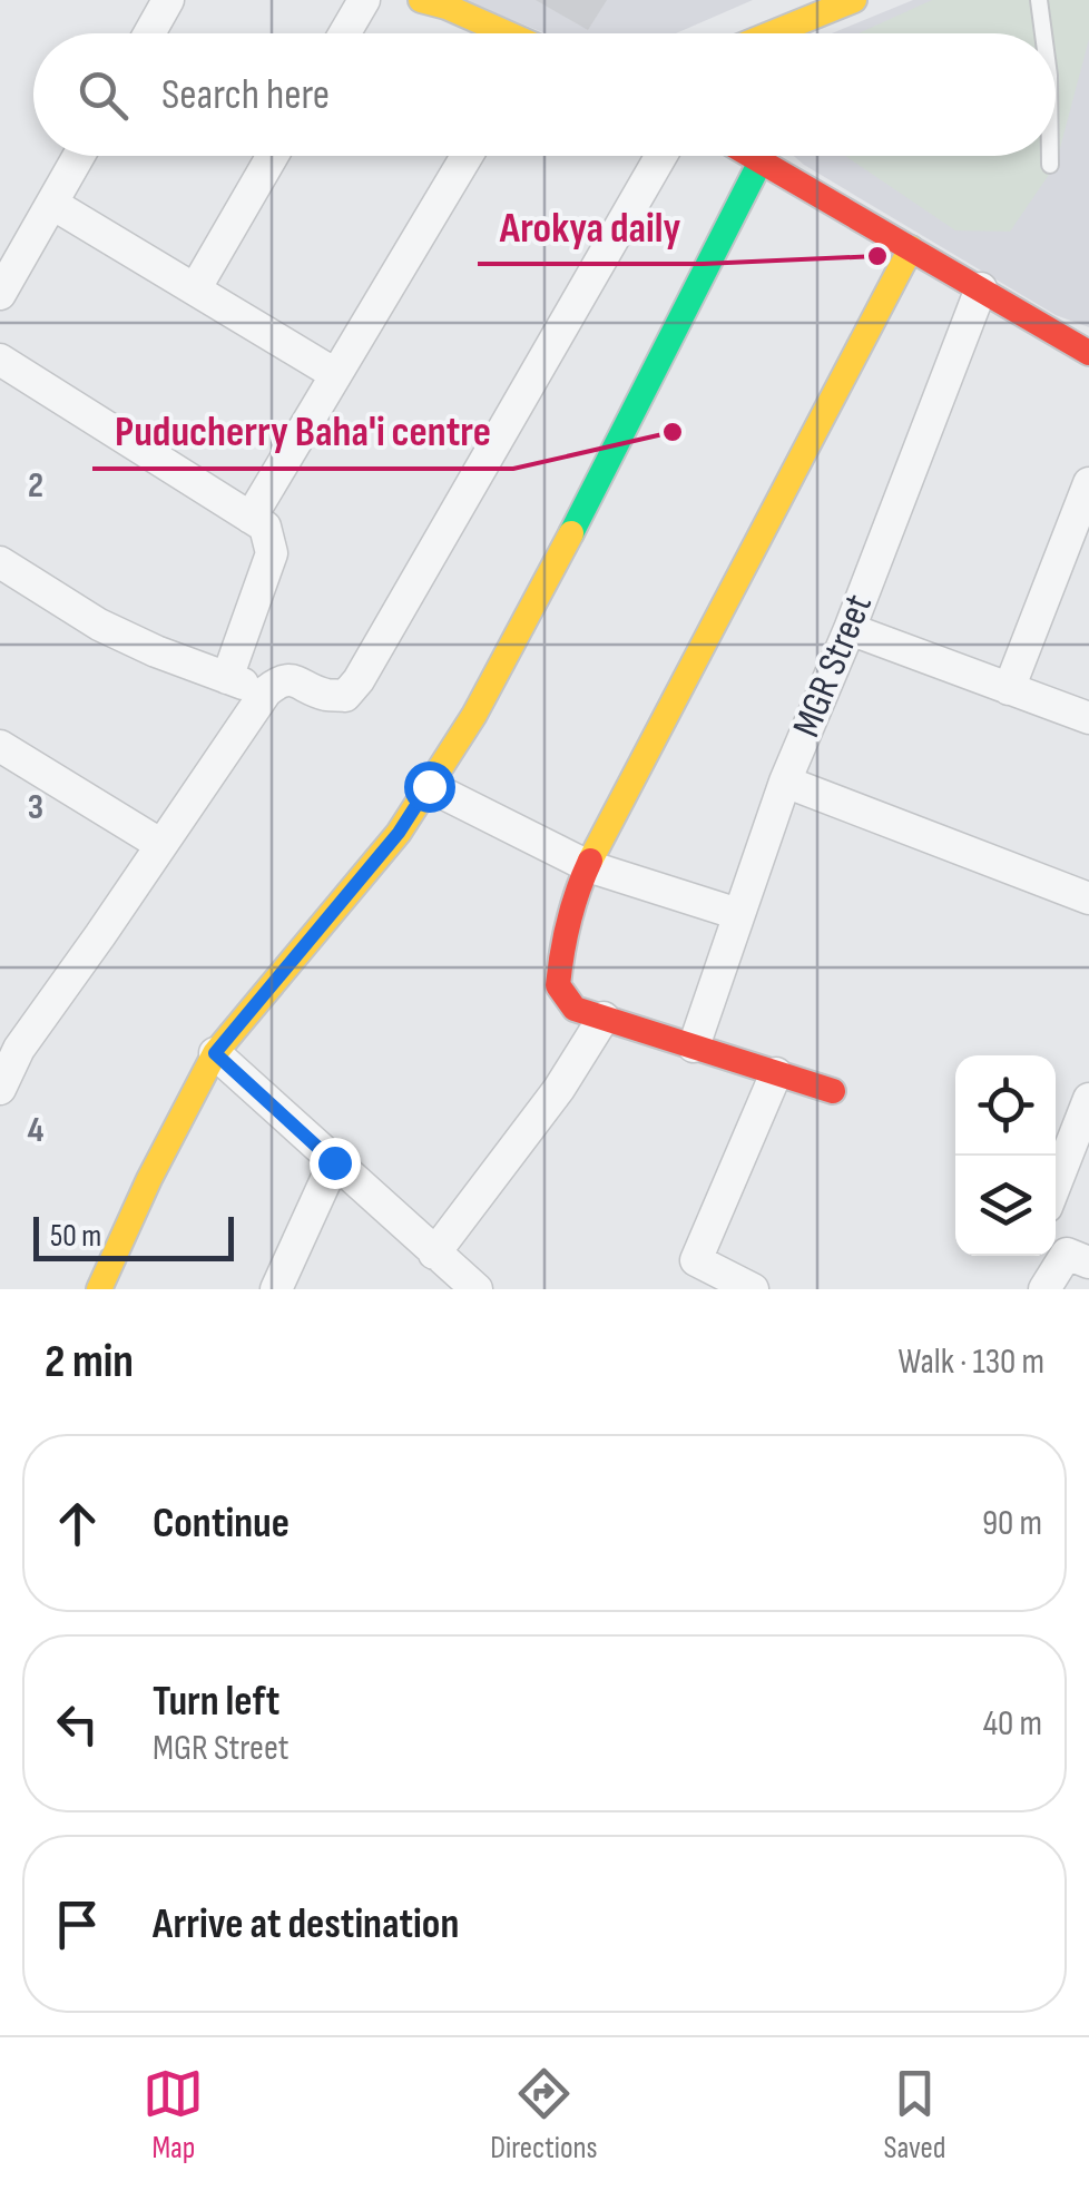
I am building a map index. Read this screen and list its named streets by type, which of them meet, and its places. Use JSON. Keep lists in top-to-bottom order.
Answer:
{
  "streets": {
    "street": ["MGR Street"]
  },
  "places": ["Arokya daily", "Puducherry Baha'i centre"],
  "scale_bar": "50 m",
  "page": {
    "search": "Search here",
    "scale": "50 m",
    "heading": ["2 min", "Walk · 130 m"],
    "list": [
      ["Continue", "90 m"],
      ["Turn left", "MGR Street", "40 m"],
      "Arrive at destination"
    ],
    "nav": ["Map", "Directions", "Saved"]
  },
  "grid": {
    "rows": ["2", "3", "4"]
  }
}
